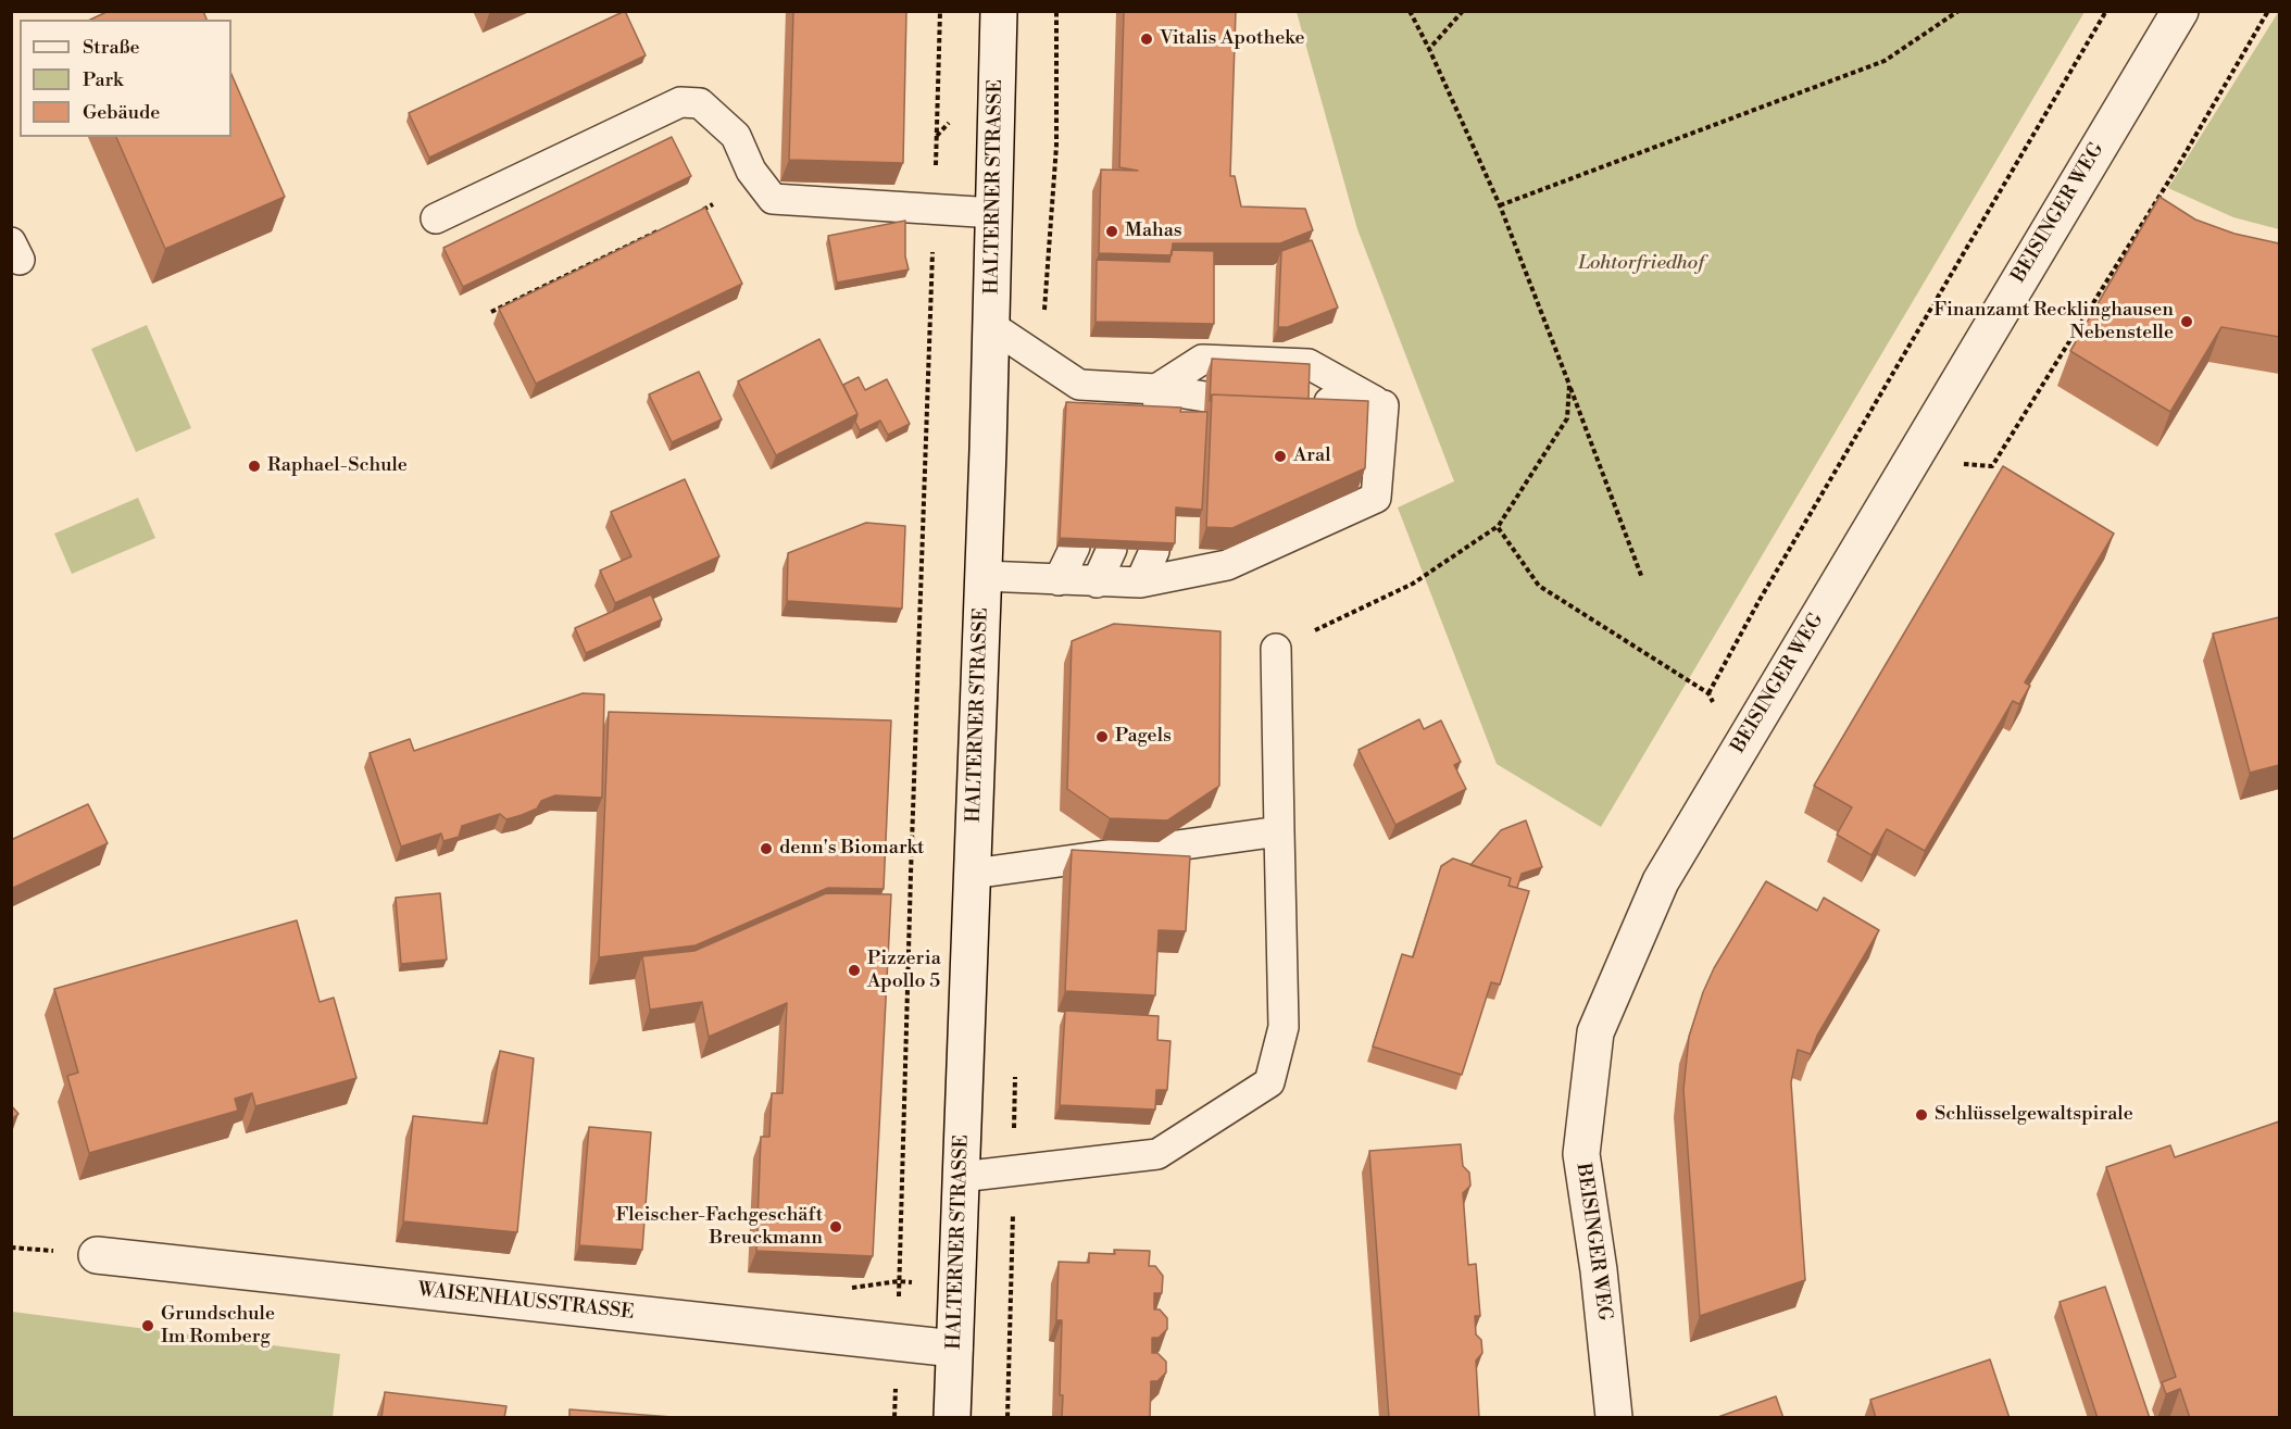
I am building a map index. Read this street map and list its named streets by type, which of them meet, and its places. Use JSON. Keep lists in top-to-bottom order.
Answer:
{
  "streets": {
    "street": ["HALTERNER STRASSE", "BEISINGER WEG", "WAISENHAUSSTRASSE"]
  },
  "crossings": [
    ["HALTERNER STRASSE", "WAISENHAUSSTRASSE"]
  ],
  "parks": ["Lohtorfriedhof"],
  "places": [
    "Vitalis Apotheke",
    "Mahas",
    "Finanzamt Recklinghausen Nebenstelle",
    "Aral",
    "Raphael-Schule",
    "Pagels",
    "denn's Biomarkt",
    "Pizzeria Apollo 5",
    "Schlüsselgewaltspirale",
    "Fleischer-Fachgeschäft Breuckmann",
    "Grundschule Im Romberg"
  ],
  "legend": ["Straße", "Park", "Gebäude"]
}
